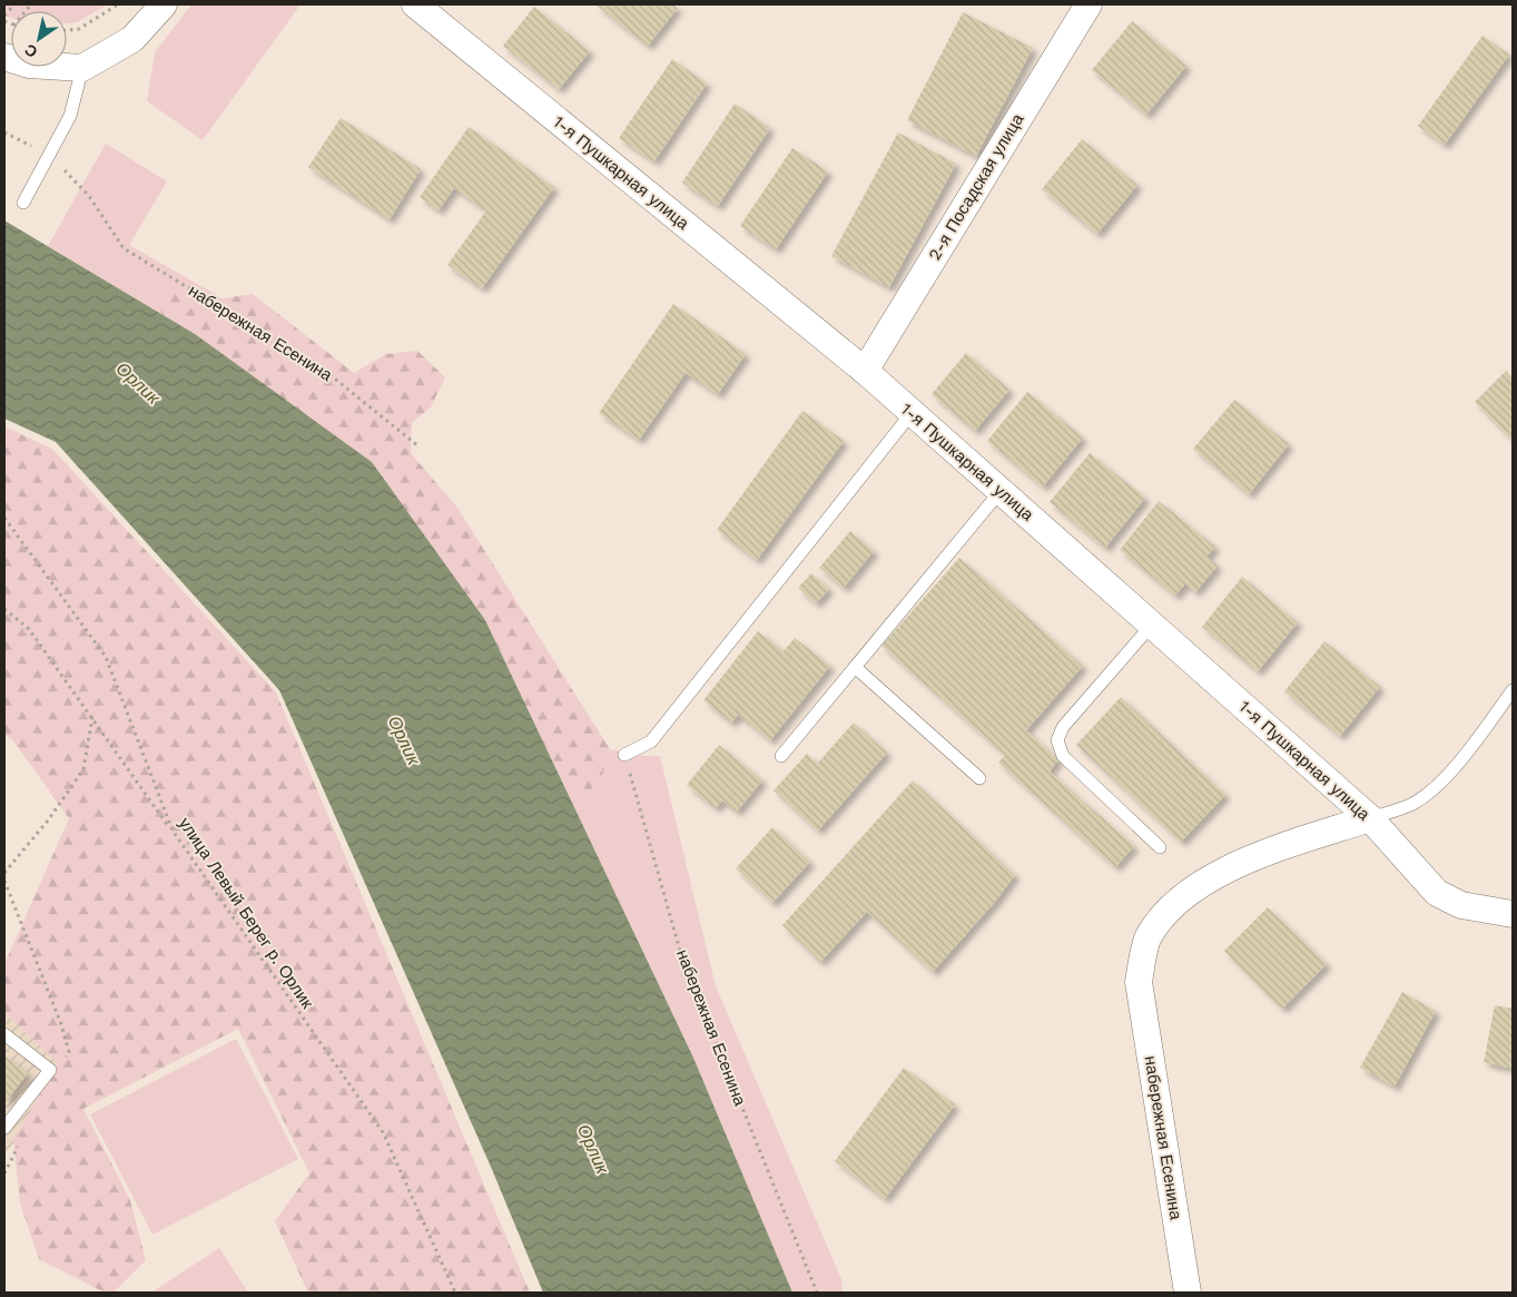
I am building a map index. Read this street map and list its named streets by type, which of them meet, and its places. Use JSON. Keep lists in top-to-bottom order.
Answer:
{
  "streets": {
    "street": ["1-я Пушкарная улица", "2-я Посадская улица", "набережная Есенина"],
    "path": ["улица Левый Берег р. Орлик"]
  },
  "crossings": [
    ["1-я Пушкарная улица", "2-я Посадская улица"],
    ["1-я Пушкарная улица", "набережная Есенина"]
  ],
  "water": ["Орлик"],
  "north": "bottom left"
}
